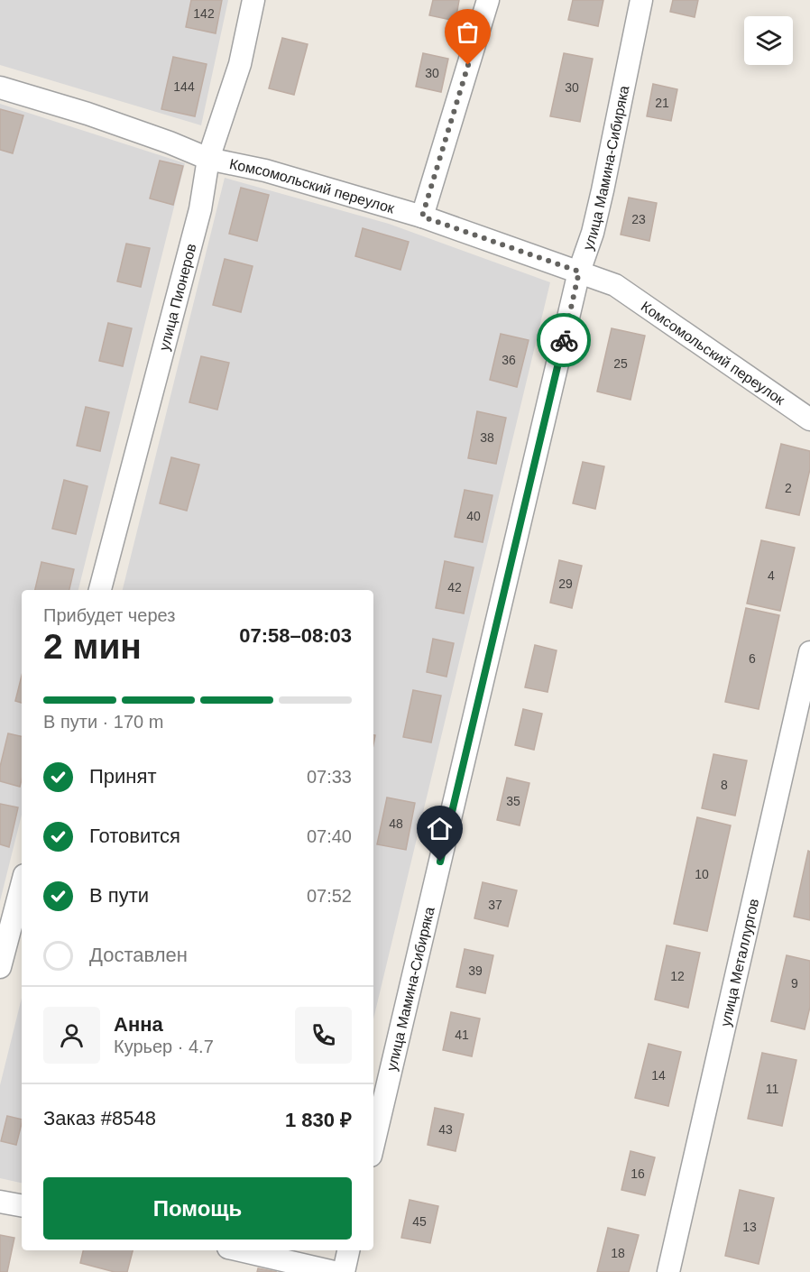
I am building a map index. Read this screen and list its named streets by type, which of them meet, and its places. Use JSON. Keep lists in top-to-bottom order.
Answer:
{
  "streets": {
    "street": [
      "улица Мамина-Сибиряка",
      "Комсомольский переулок",
      "улица Пионеров",
      "улица Металлургов"
    ]
  },
  "crossings": [
    ["улица Мамина-Сибиряка", "Комсомольский переулок"],
    ["Комсомольский переулок", "улица Пионеров"]
  ],
  "house_numbers": [
    "142",
    "30",
    "144",
    "30",
    "21",
    "23",
    "36",
    "25",
    "38",
    "2",
    "40",
    "4",
    "29",
    "42",
    "6",
    "8",
    "35",
    "48",
    "10",
    "37",
    "39",
    "12",
    "9",
    "41",
    "14",
    "11",
    "43",
    "16",
    "45",
    "13",
    "18"
  ],
  "page": {
    "heading": ["2 мин", "Прибудет через", "07:58–08:03"],
    "panel": [
      "Анна",
      "Курьер · 4.7",
      "Заказ #8548",
      "1 830 ₽"
    ],
    "bar": "В пути · 170 m",
    "list": [
      ["Принят", "07:33"],
      ["Готовится", "07:40"],
      ["В пути", "07:52"],
      "Доставлен"
    ],
    "buttons": "Помощь"
  }
}
